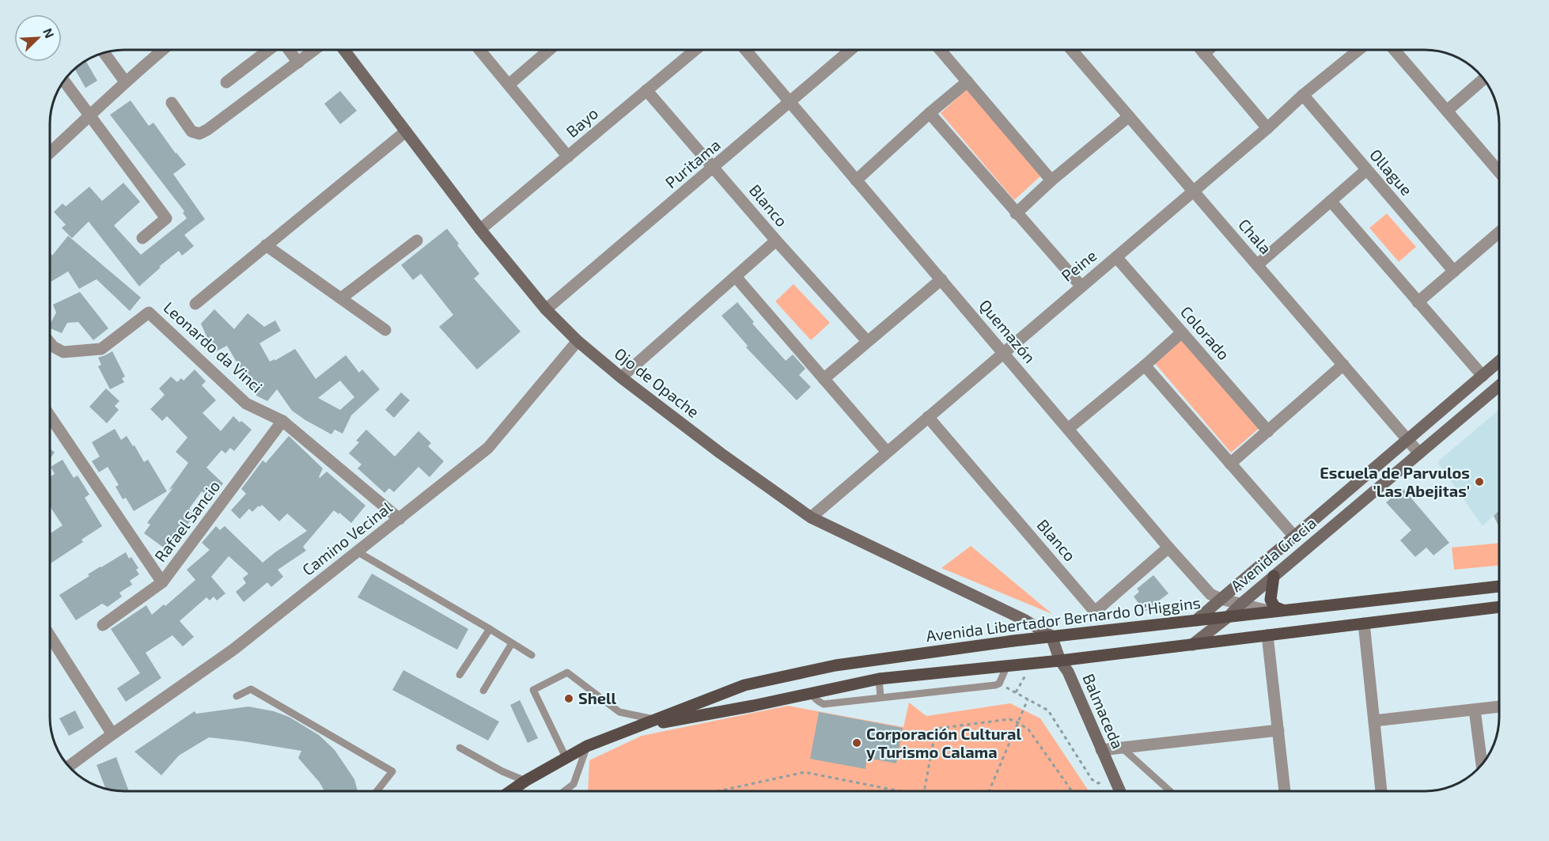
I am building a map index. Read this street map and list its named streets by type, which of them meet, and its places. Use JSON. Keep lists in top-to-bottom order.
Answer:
{
  "streets": {
    "main road": [
      "Ojo de Opache",
      "Avenida Grecia",
      "Avenida Libertador Bernardo O'Higgins",
      "Balmaceda"
    ],
    "street": [
      "Bayo",
      "Puritama",
      "Ollague",
      "Blanco",
      "Chala",
      "Peine",
      "Quemazón",
      "Colorado",
      "Leonardo da Vinci",
      "Rafael Sancio",
      "Camino Vecinal"
    ]
  },
  "crossings": [
    ["Bayo", "Blanco"],
    ["Bayo", "Ojo de Opache"],
    ["Puritama", "Blanco"],
    ["Puritama", "Quemazón"],
    ["Puritama", "Ojo de Opache"],
    ["Ollague", "Peine"],
    ["Blanco", "Peine"],
    ["Blanco", "Quemazón"],
    ["Chala", "Peine"],
    ["Chala", "Avenida Grecia"],
    ["Peine", "Quemazón"],
    ["Peine", "Colorado"],
    ["Peine", "Ojo de Opache"],
    ["Quemazón", "Avenida Grecia"],
    ["Quemazón", "Avenida Libertador Bernardo O'Higgins"],
    ["Leonardo da Vinci", "Rafael Sancio"],
    ["Leonardo da Vinci", "Camino Vecinal"],
    ["Ojo de Opache", "Camino Vecinal"],
    ["Ojo de Opache", "Avenida Libertador Bernardo O'Higgins"],
    ["Ojo de Opache", "Balmaceda"],
    ["Avenida Grecia", "Avenida Libertador Bernardo O'Higgins"],
    ["Avenida Libertador Bernardo O'Higgins", "Balmaceda"]
  ],
  "places": ["Escuela de Parvulos 'Las Abejitas'", "Shell", "Corporación Cultural y Turismo Calama"],
  "north": "top right"
}
